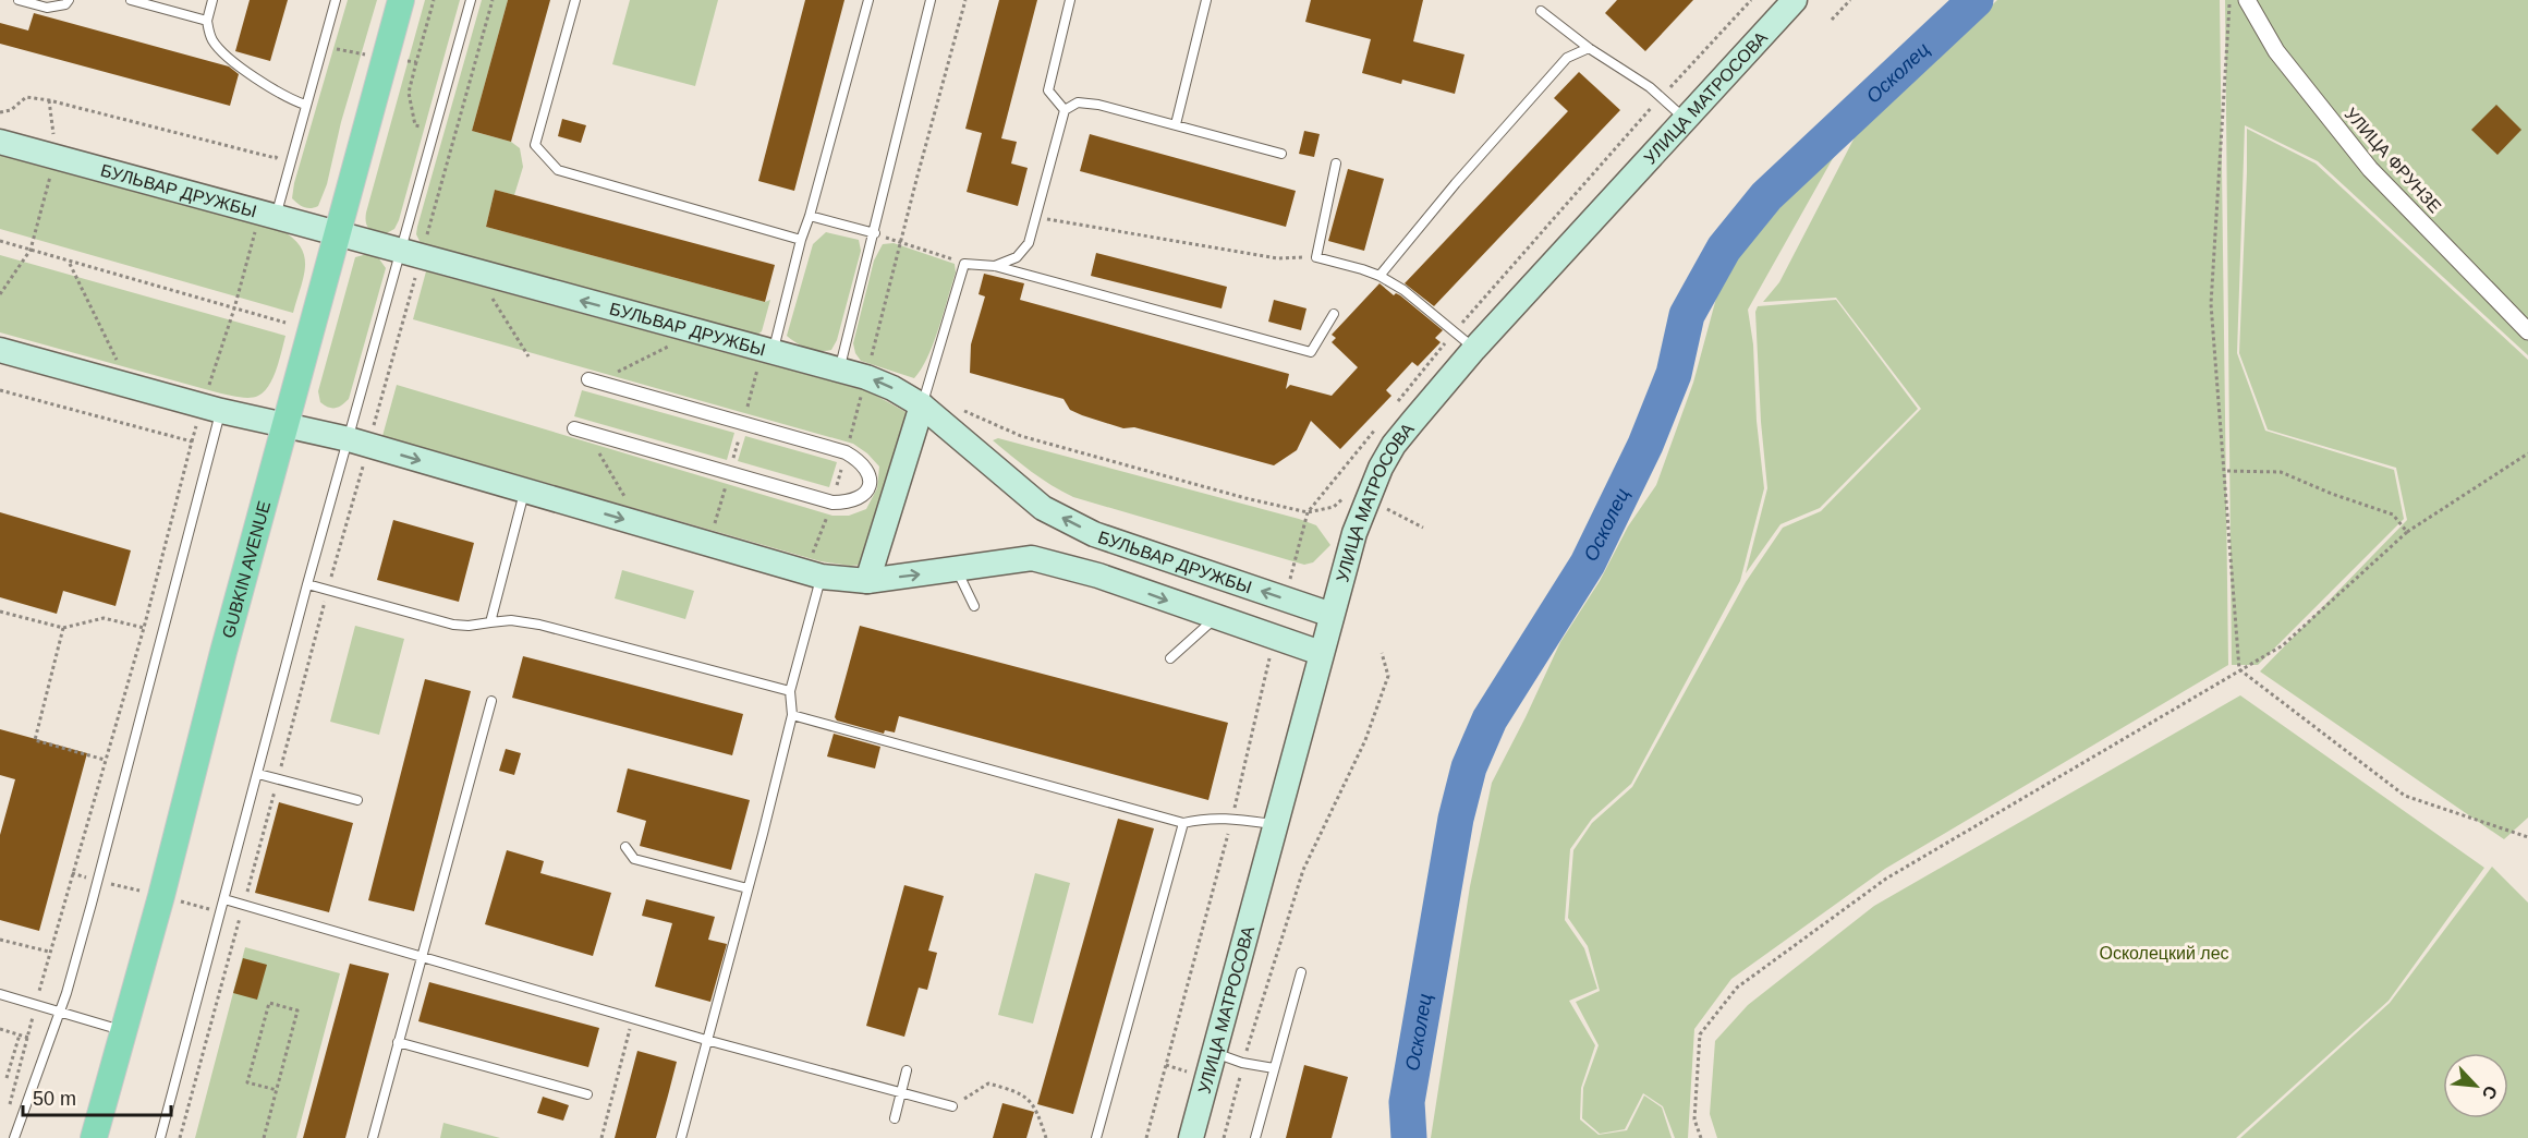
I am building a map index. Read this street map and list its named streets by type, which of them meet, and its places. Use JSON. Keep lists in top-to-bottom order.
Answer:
{
  "streets": {
    "main road": ["УЛИЦА МАТРОСОВА", "БУЛЬВАР ДРУЖБЫ", "GUBKIN AVENUE"],
    "street": ["УЛИЦА ФРУНЗЕ"]
  },
  "crossings": [
    ["УЛИЦА МАТРОСОВА", "БУЛЬВАР ДРУЖБЫ"],
    ["БУЛЬВАР ДРУЖБЫ", "GUBKIN AVENUE"]
  ],
  "water": ["Осколец"],
  "parks": ["Осколецкий лес"],
  "scale_bar": "50 m",
  "north": "bottom right"
}
